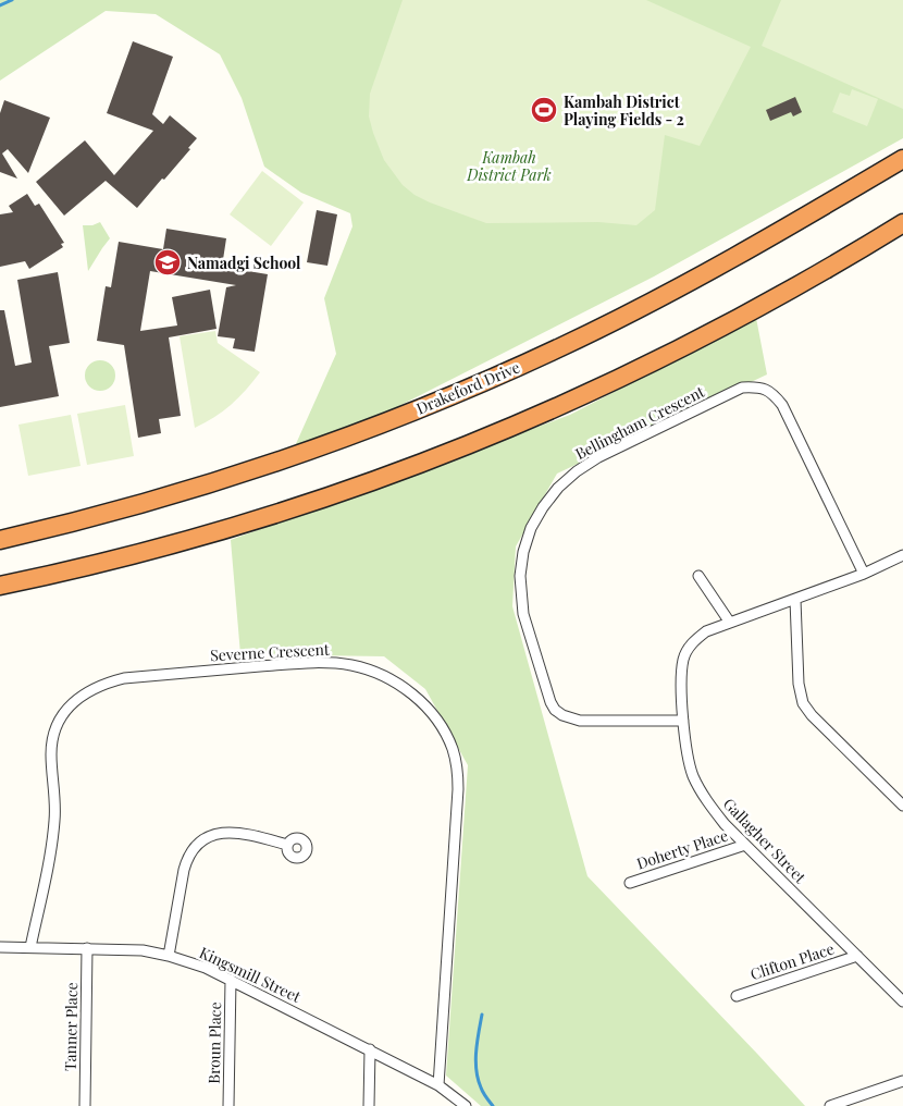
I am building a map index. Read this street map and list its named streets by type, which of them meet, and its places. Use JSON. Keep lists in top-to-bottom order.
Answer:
{
  "streets": {
    "highway": ["Drakeford Drive"],
    "street": [
      "Bellingham Crescent",
      "Severne Crescent",
      "Gallagher Street",
      "Doherty Place",
      "Clifton Place",
      "Kingsmill Street",
      "Tanner Place",
      "Broun Place"
    ]
  },
  "crossings": [
    ["Bellingham Crescent", "Gallagher Street"],
    ["Severne Crescent", "Kingsmill Street"],
    ["Gallagher Street", "Doherty Place"],
    ["Gallagher Street", "Clifton Place"],
    ["Kingsmill Street", "Tanner Place"],
    ["Kingsmill Street", "Broun Place"]
  ],
  "parks": ["Kambah District Park"],
  "places": {
    "sports": ["Kambah District Playing Fields - 2"],
    "school or university": ["Namadgi School"]
  }
}
